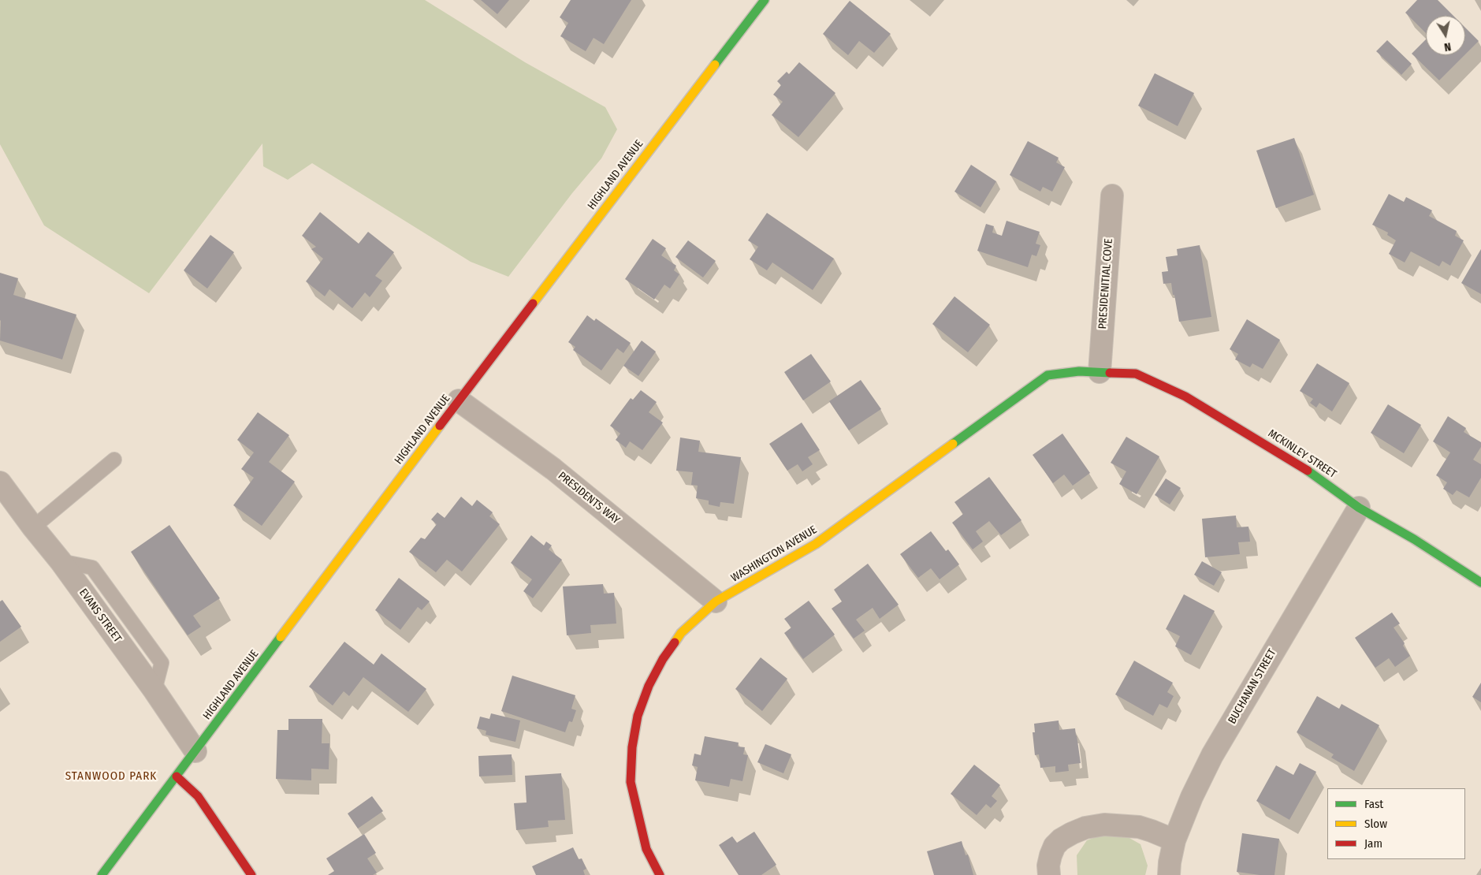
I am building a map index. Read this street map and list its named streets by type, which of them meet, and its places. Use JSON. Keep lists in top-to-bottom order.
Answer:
{
  "streets": {
    "street": [
      "HIGHLAND AVENUE",
      "PRESIDENITIAL COVE",
      "MCKINLEY STREET",
      "PRESIDENTS WAY",
      "WASHINGTON AVENUE",
      "EVANS STREET",
      "BUCHANAN STREET"
    ]
  },
  "crossings": [
    ["HIGHLAND AVENUE", "PRESIDENTS WAY"],
    ["HIGHLAND AVENUE", "EVANS STREET"],
    ["PRESIDENITIAL COVE", "MCKINLEY STREET"],
    ["PRESIDENITIAL COVE", "WASHINGTON AVENUE"],
    ["MCKINLEY STREET", "WASHINGTON AVENUE"],
    ["MCKINLEY STREET", "BUCHANAN STREET"],
    ["PRESIDENTS WAY", "WASHINGTON AVENUE"]
  ],
  "districts": ["STANWOOD PARK"],
  "legend": ["Fast", "Slow", "Jam"],
  "north": "bottom"
}
